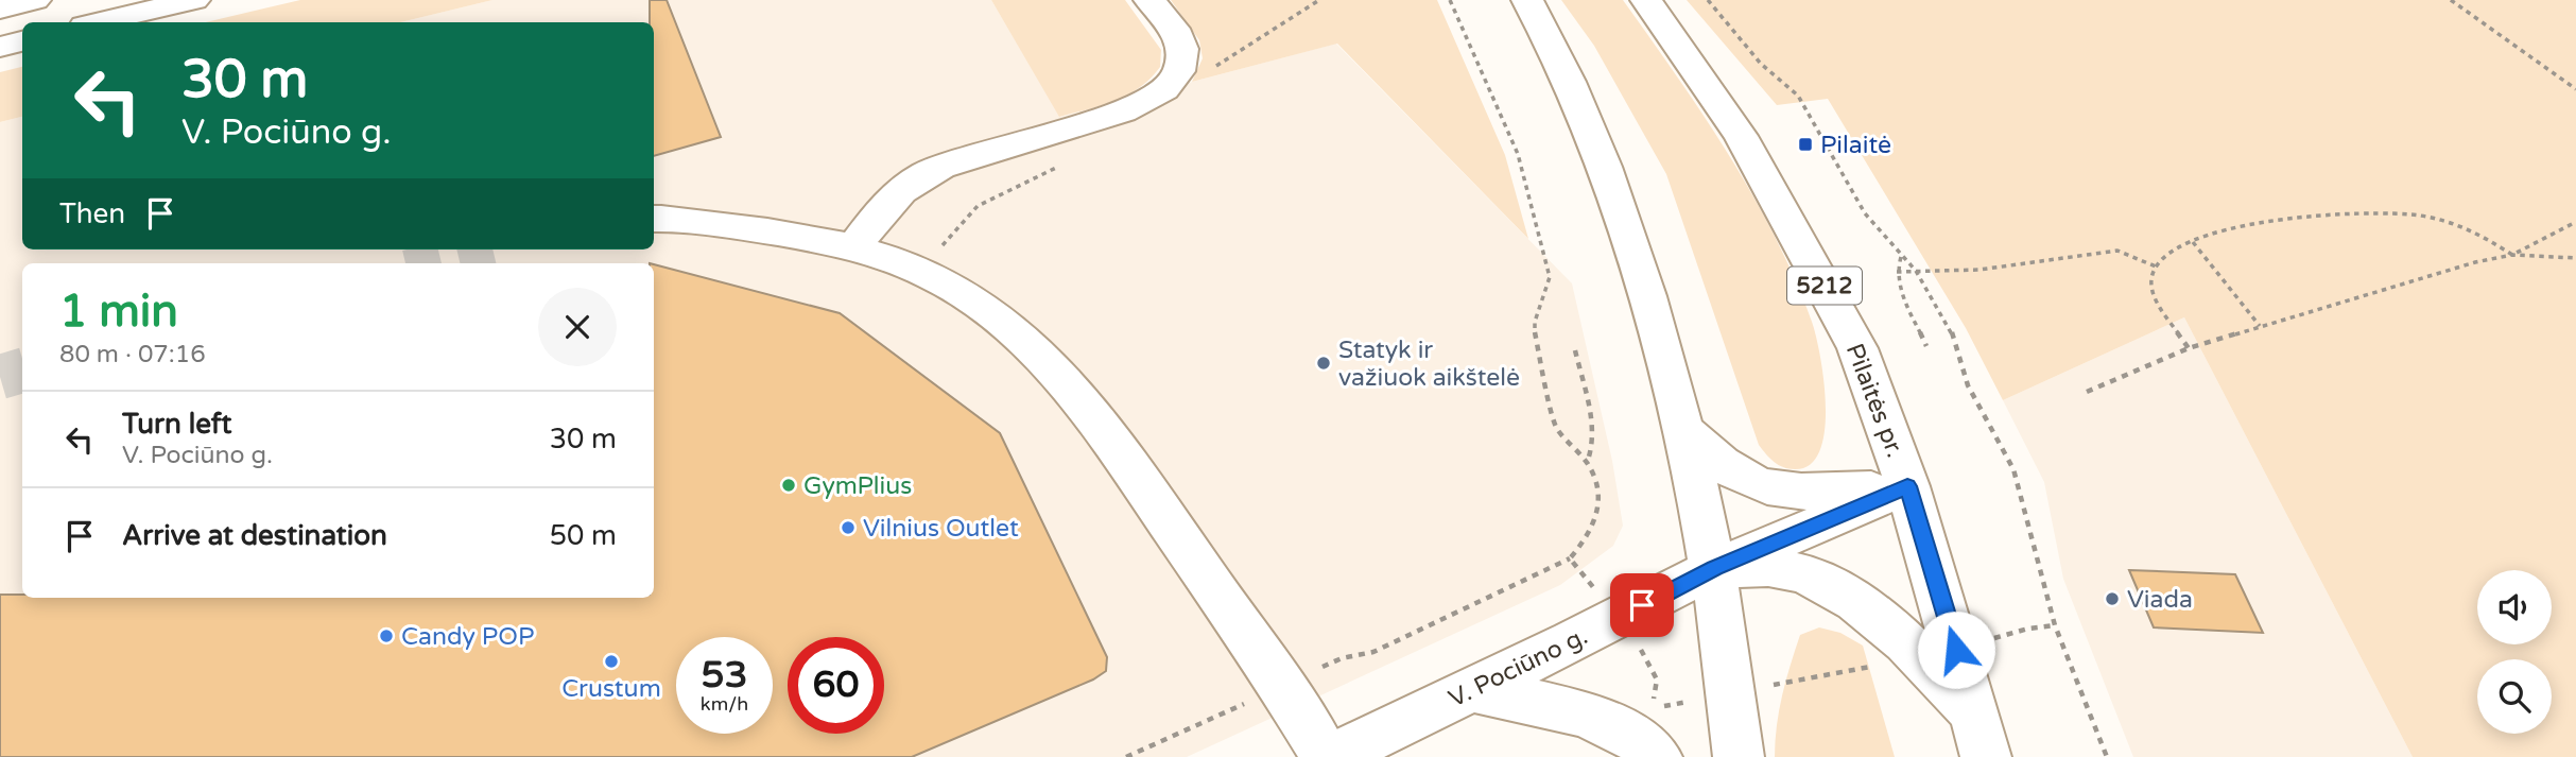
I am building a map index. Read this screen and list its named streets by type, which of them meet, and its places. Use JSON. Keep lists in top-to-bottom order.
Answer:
{
  "streets": {
    "main road": ["5212", "Pilaitės pr.", "V. Pociūno g."]
  },
  "crossings": [
    ["Pilaitės pr.", "V. Pociūno g."]
  ],
  "places": {
    "transit": ["Pilaitė"],
    "other": [
      "Statyk ir važiuok aikštelė",
      "GymPlius",
      "Vilnius Outlet",
      "Viada",
      "Candy POP",
      "Crustum"
    ]
  },
  "page": {
    "turn": ["30 m", "V. Pociūno g."],
    "then": "Then",
    "heading": ["1 min", "80 m · 07:16"],
    "list": [
      {
        "name": "Turn left",
        "note": "V. Pociūno g.",
        "value": "30 m"
      },
      {
        "name": "Arrive at destination",
        "value": "50 m"
      }
    ],
    "speed": "53 km/h",
    "limit": "60"
  }
}
